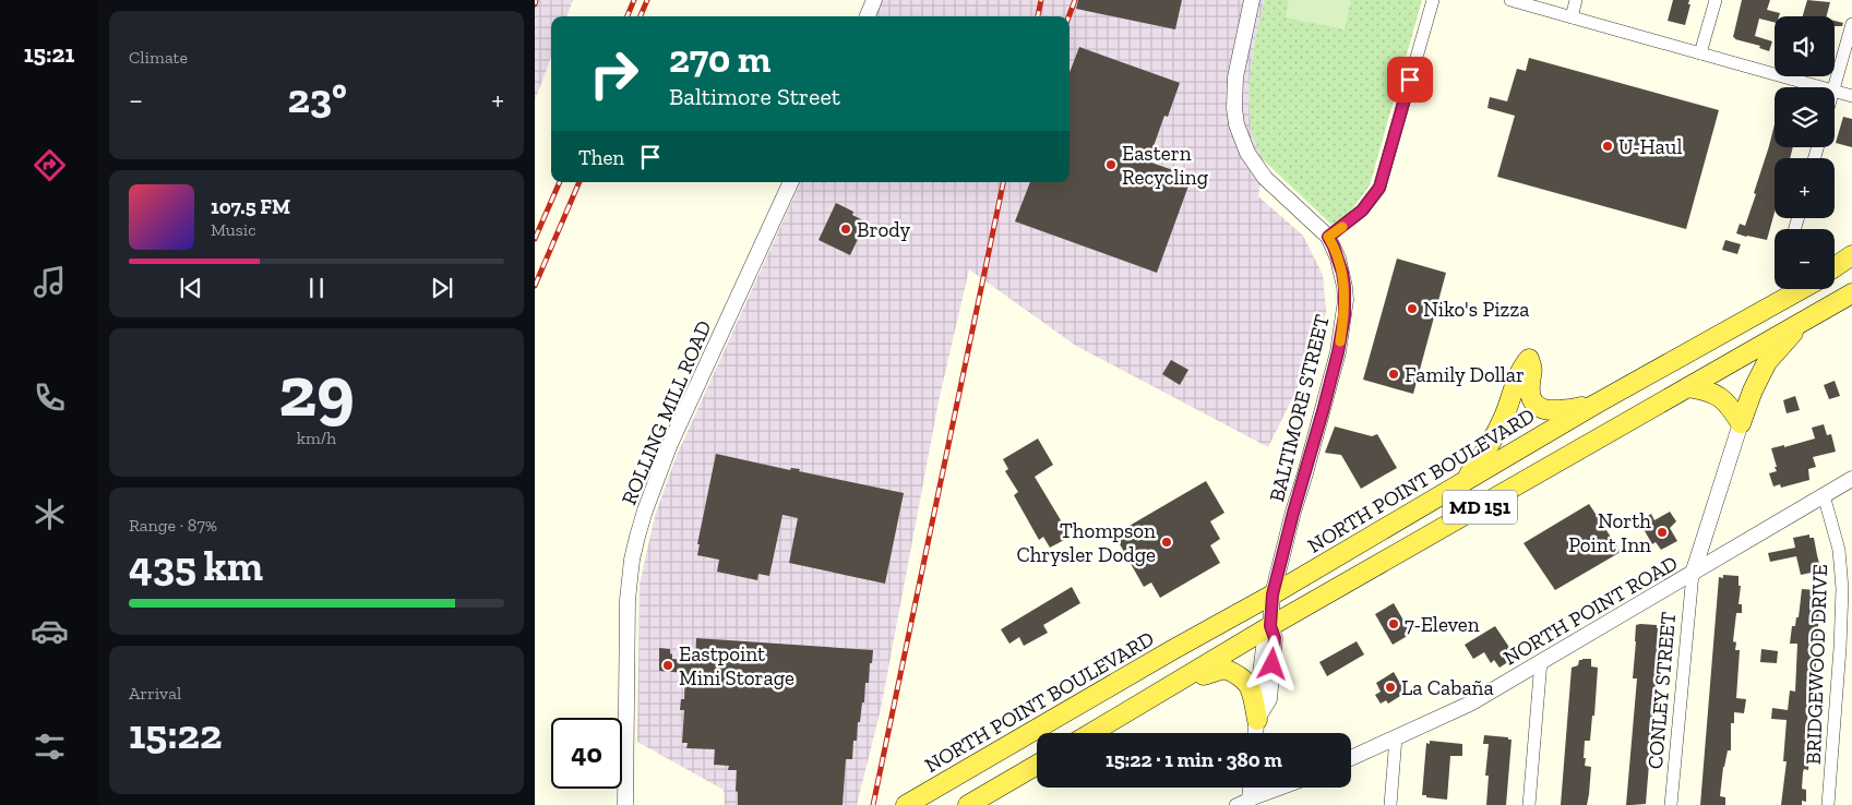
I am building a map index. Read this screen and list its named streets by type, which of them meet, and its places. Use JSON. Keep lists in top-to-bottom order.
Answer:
{
  "streets": {
    "main road": ["NORTH POINT BOULEVARD", "MD 151"],
    "street": [
      "BALTIMORE STREET",
      "ROLLING MILL ROAD",
      "NORTH POINT ROAD",
      "BRIDGEWOOD DRIVE",
      "CONLEY STREET"
    ]
  },
  "crossings": [
    ["BALTIMORE STREET", "NORTH POINT BOULEVARD"],
    ["BALTIMORE STREET", "MD 151"],
    ["NORTH POINT ROAD", "BRIDGEWOOD DRIVE"],
    ["NORTH POINT ROAD", "CONLEY STREET"]
  ],
  "places": [
    "U-Haul",
    "Eastern Recycling",
    "Brody",
    "Niko's Pizza",
    "Family Dollar",
    "North Point Inn",
    "Thompson Chrysler Dodge",
    "7-Eleven",
    "Eastpoint Mini Storage",
    "La Cabaña"
  ],
  "page": {
    "tabs": "15:21",
    "tile": [
      "Climate",
      ["29", "km/h"],
      ["Range · 87%", "435 km"],
      ["Arrival", "15:22"]
    ],
    "map_buttons": ["+", "−"],
    "turn": ["270 m", "Baltimore Street"],
    "heat": ["−", "23°", "+"],
    "then": "Then",
    "song": ["107.5 FM", "Music"],
    "limit": "40",
    "trip": "15:22 · 1 min · 380 m"
  }
}
